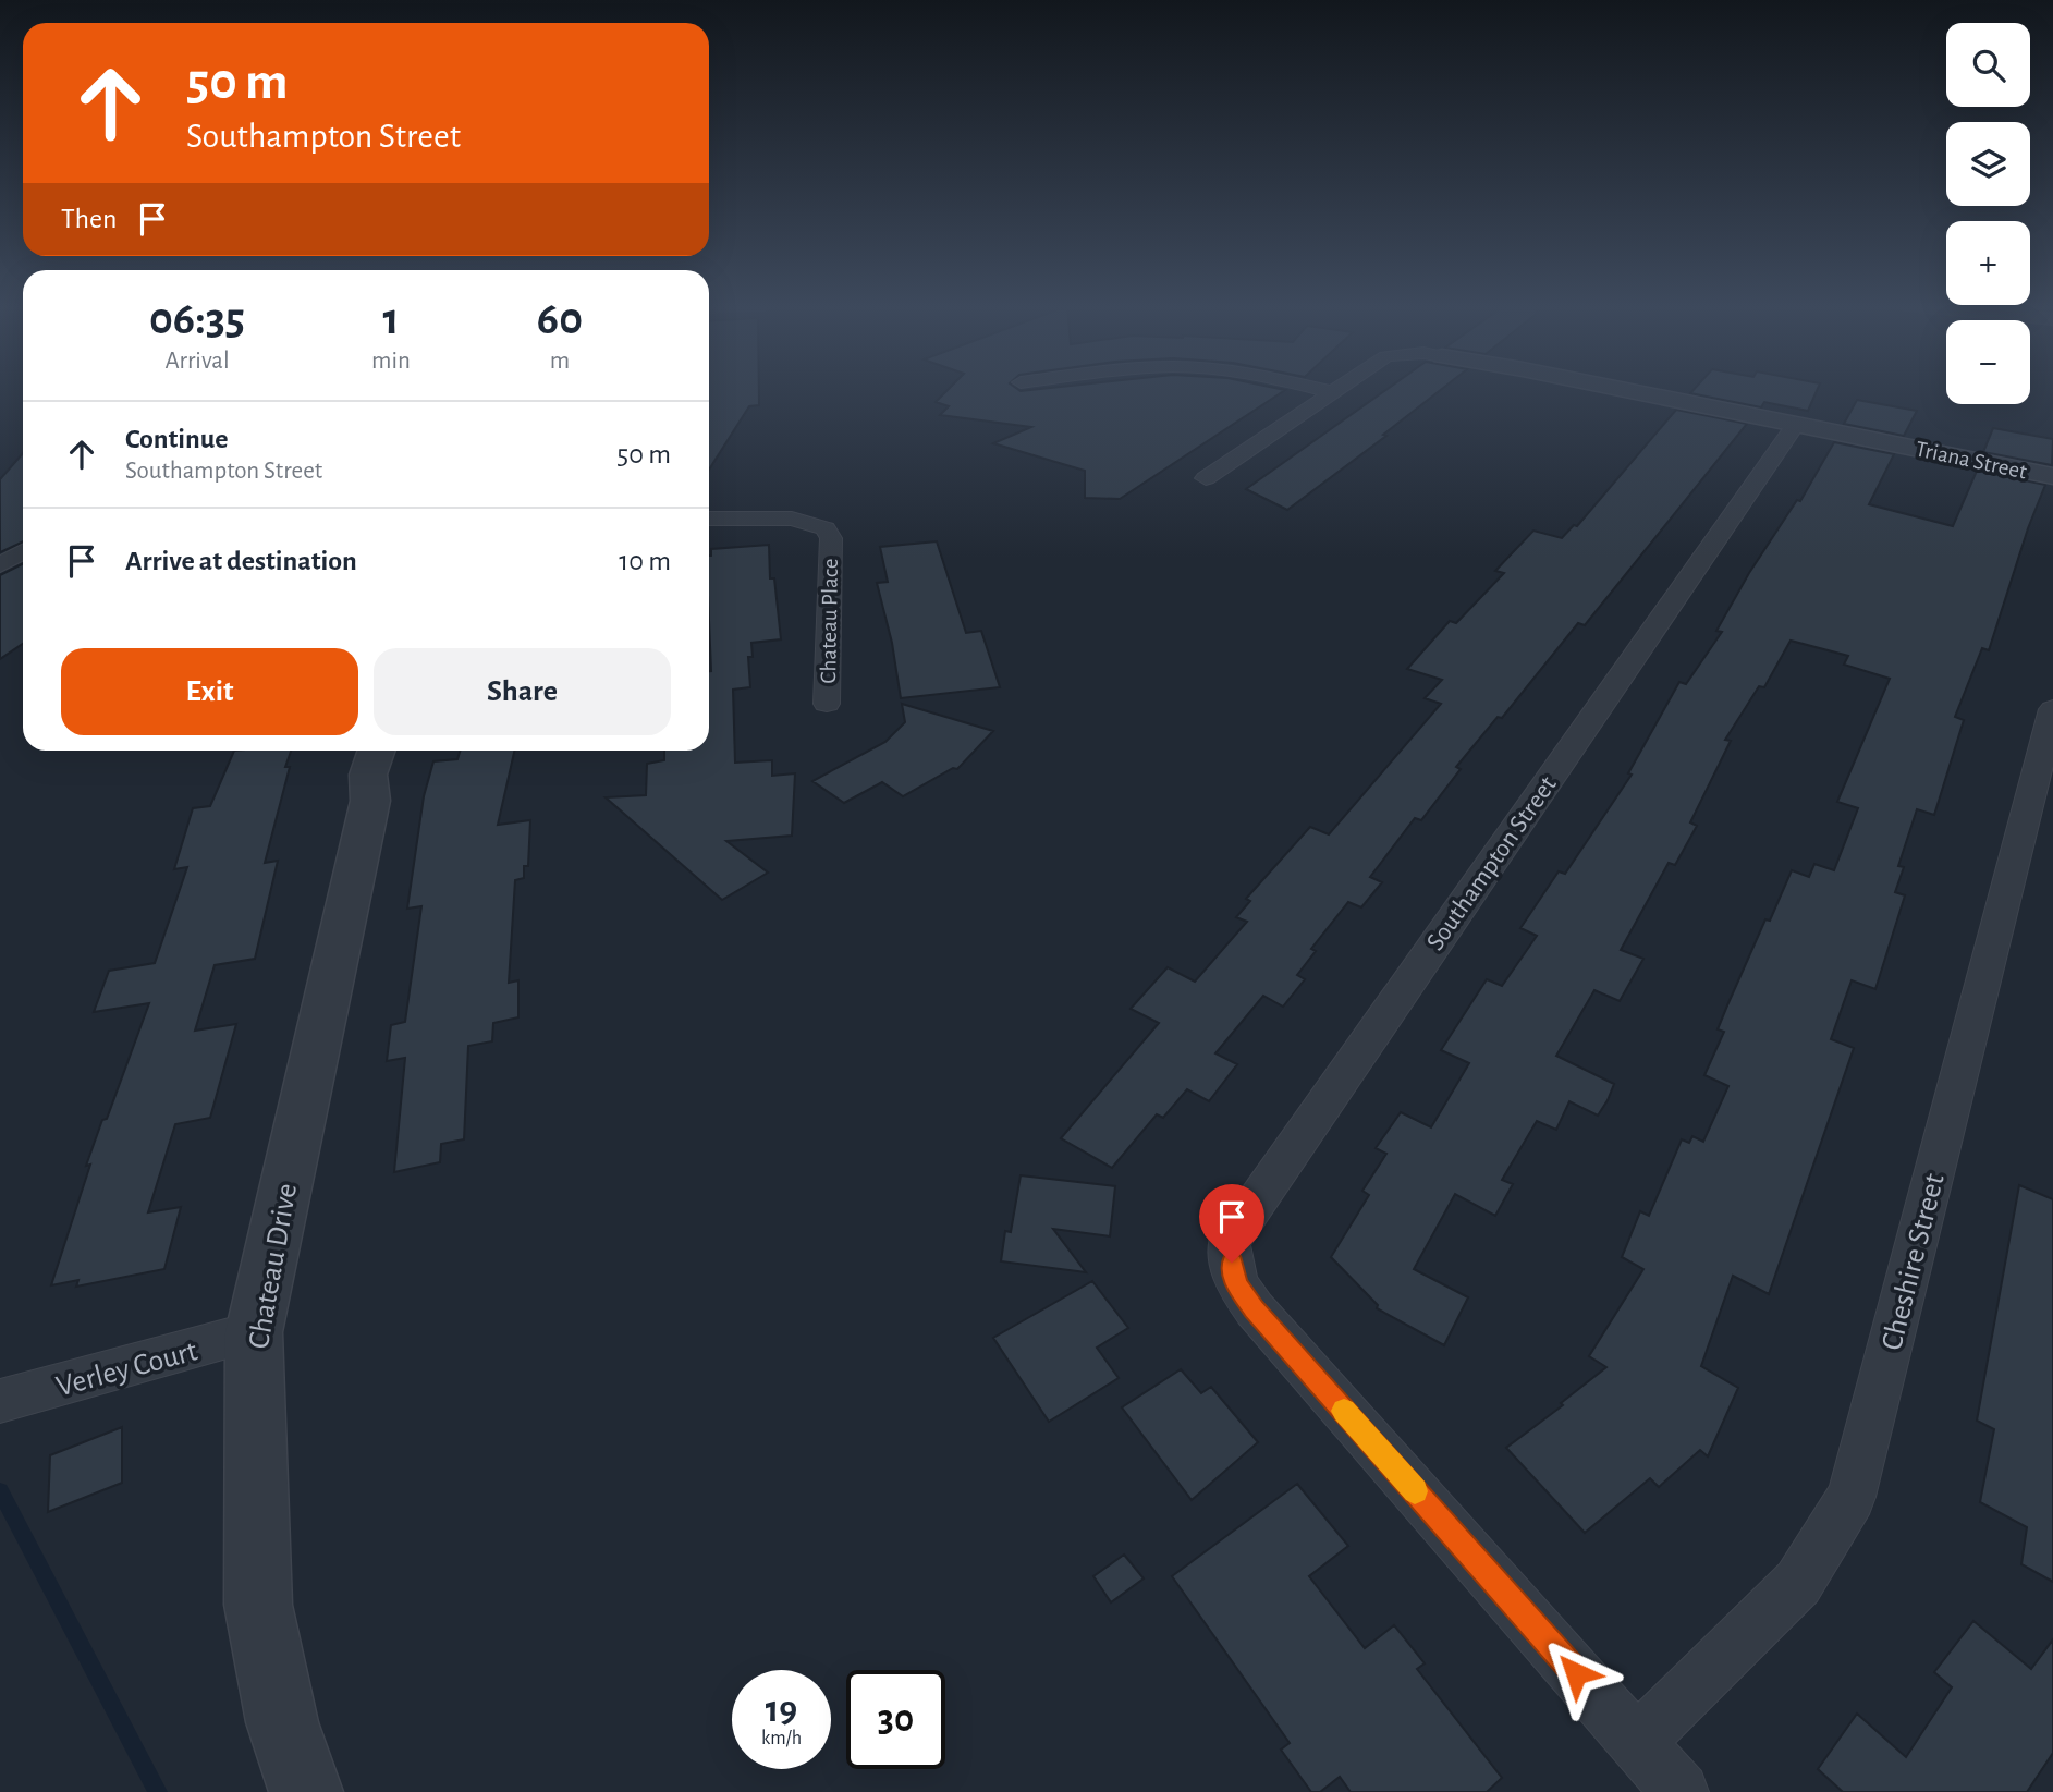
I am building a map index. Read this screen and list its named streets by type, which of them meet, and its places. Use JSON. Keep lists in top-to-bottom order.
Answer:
{
  "streets": {
    "street": [
      "Triana Street",
      "Chateau Place",
      "Southampton Street",
      "Cheshire Street",
      "Chateau Drive",
      "Verley Court"
    ]
  },
  "crossings": [
    ["Triana Street", "Southampton Street"],
    ["Southampton Street", "Cheshire Street"],
    ["Chateau Drive", "Verley Court"]
  ],
  "page": {
    "map_buttons": ["+", "−"],
    "turn": ["50 m", "Southampton Street"],
    "then": "Then",
    "eta": [
      "06:35",
      "Arrival",
      "1",
      "min",
      "60",
      "m"
    ],
    "list": [
      {
        "name": "Continue",
        "note": "Southampton Street",
        "value": "50 m"
      },
      {
        "name": "Arrive at destination",
        "value": "10 m"
      }
    ],
    "buttons": ["Exit", "Share"],
    "speed": "19 km/h",
    "limit": "30"
  }
}
